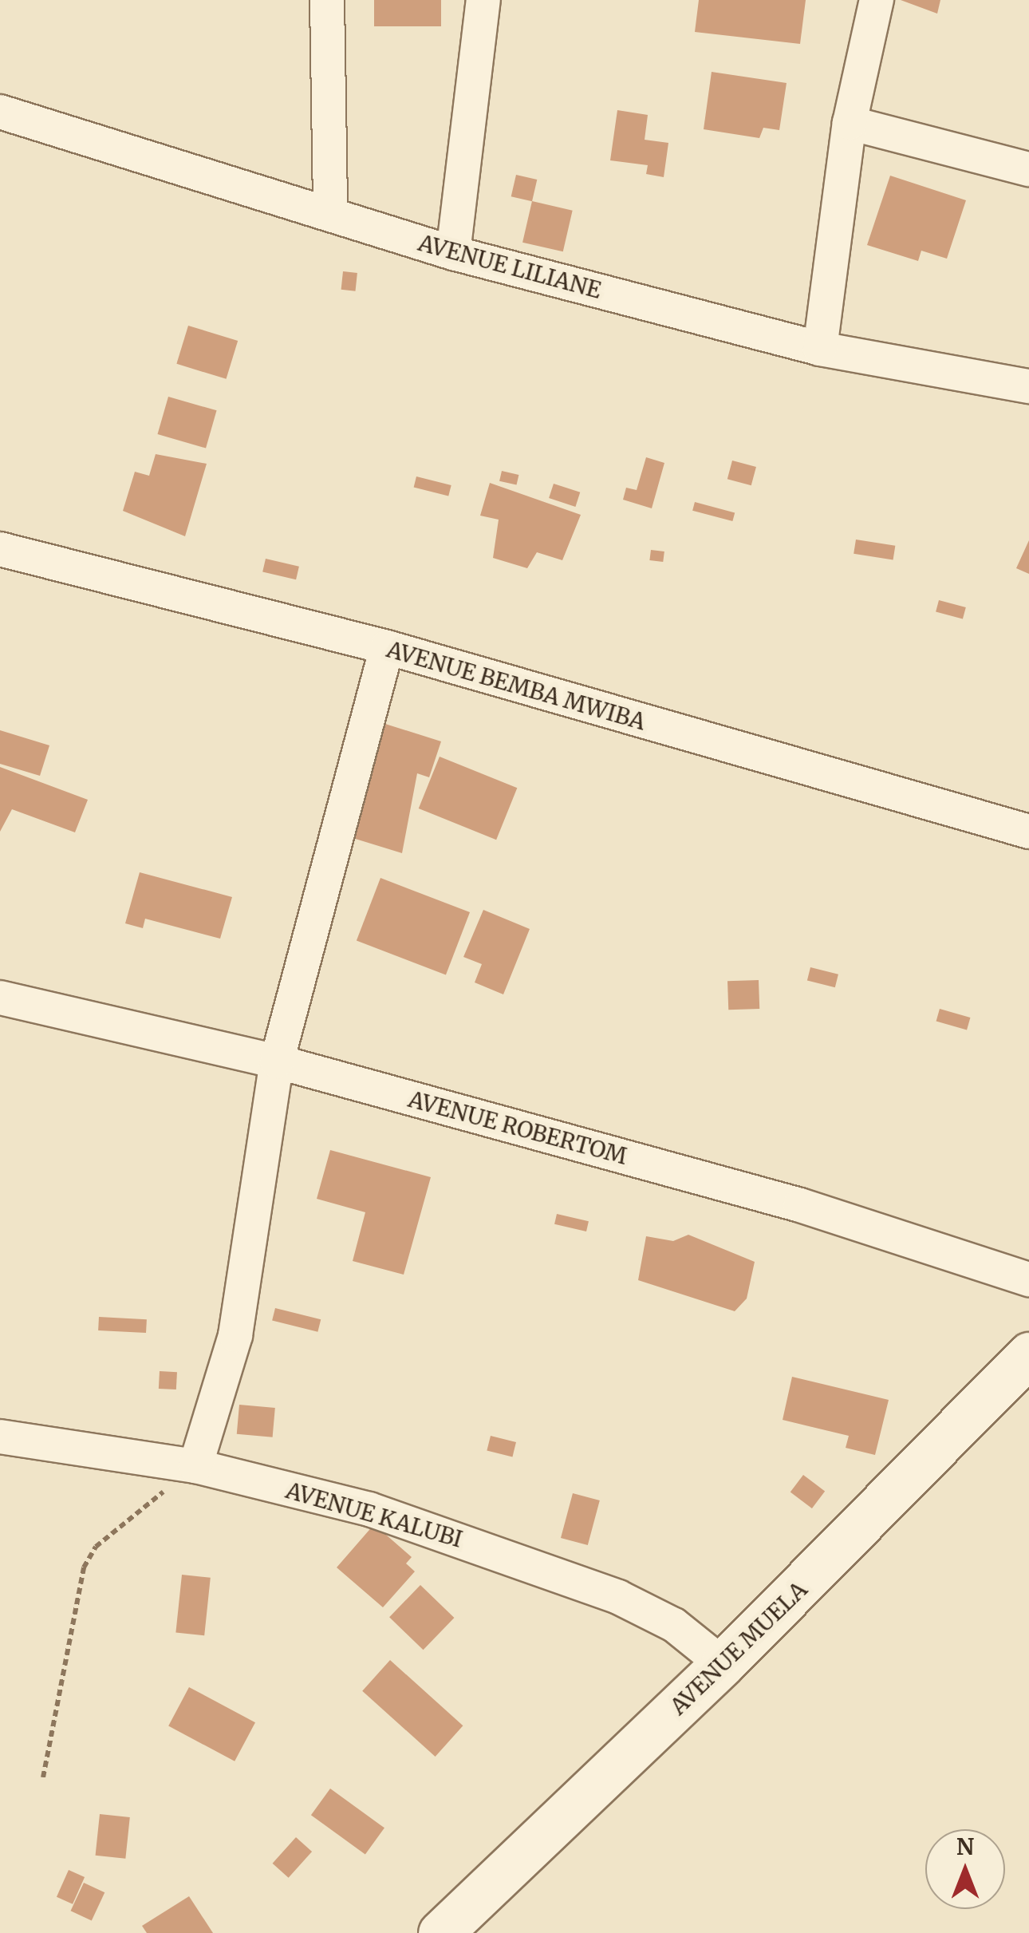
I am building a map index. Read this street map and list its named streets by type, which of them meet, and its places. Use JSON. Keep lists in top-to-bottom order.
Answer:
{
  "streets": {
    "street": [
      "AVENUE LILIANE",
      "AVENUE BEMBA MWIBA",
      "AVENUE ROBERTOM",
      "AVENUE KALUBI",
      "AVENUE MUELA"
    ]
  },
  "crossings": [
    ["AVENUE KALUBI", "AVENUE MUELA"]
  ],
  "north": "top"
}
